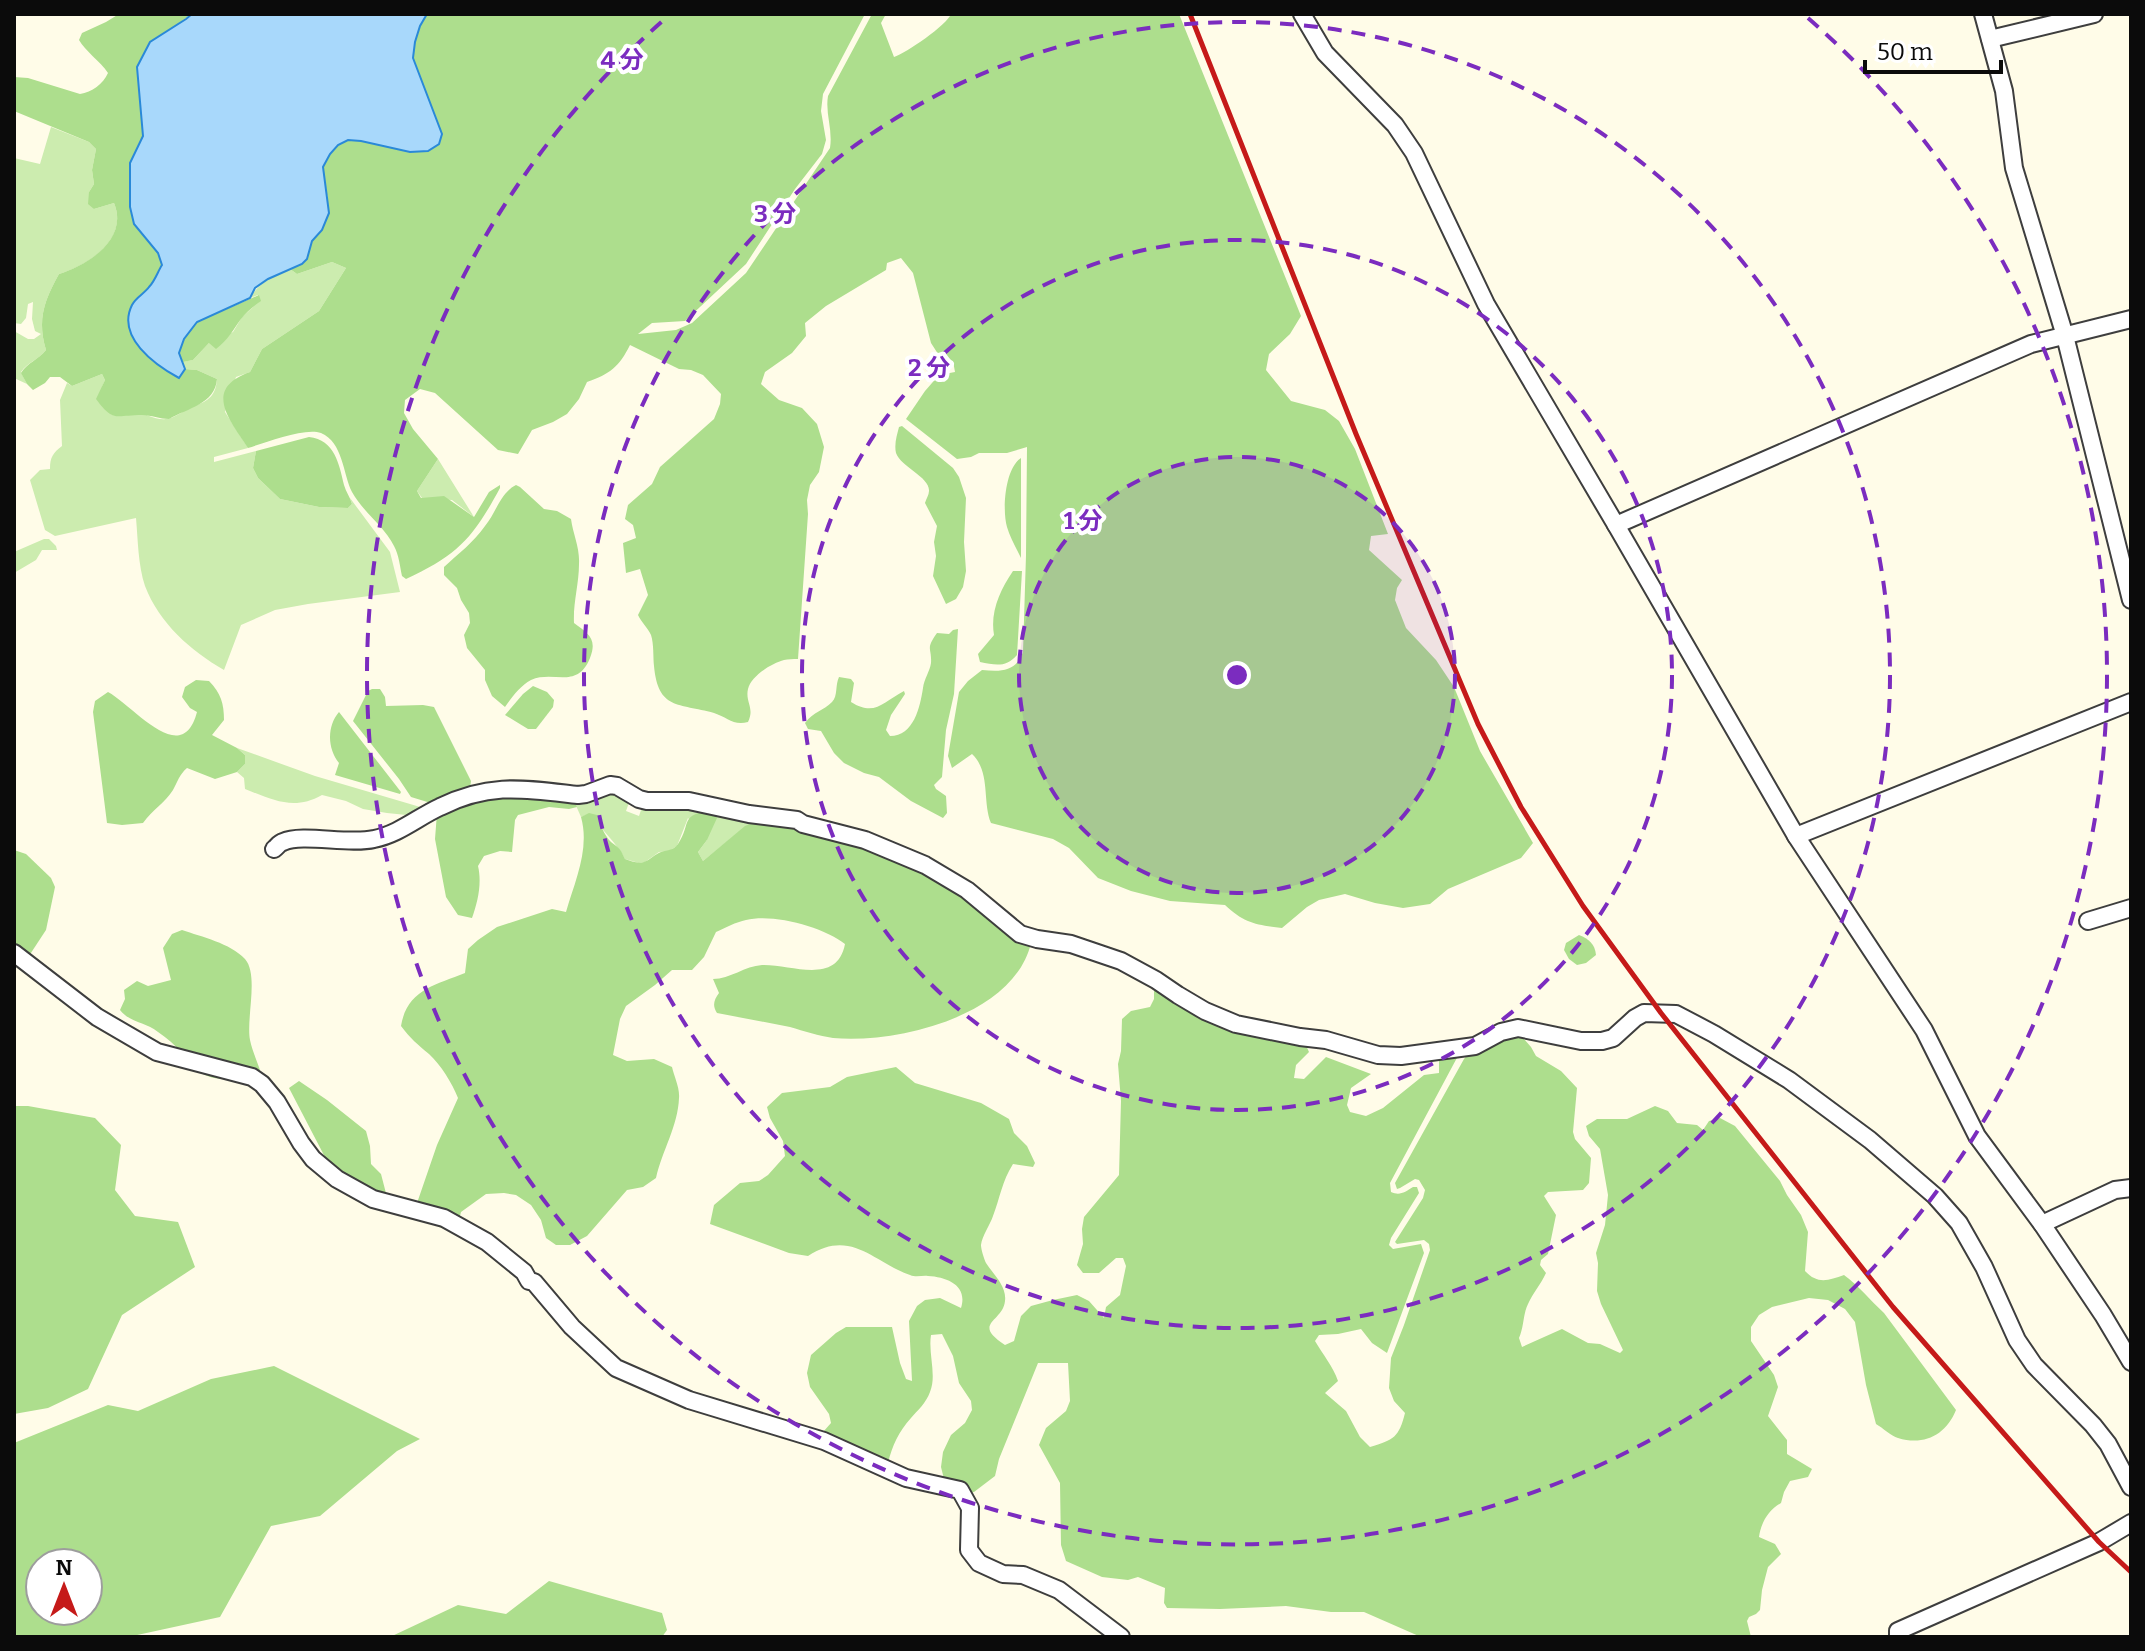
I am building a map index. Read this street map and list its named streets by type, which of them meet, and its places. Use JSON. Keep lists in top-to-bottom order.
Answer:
{
  "scale_bar": "50 m",
  "north": "top",
  "rings": [
    "4 分",
    "3 分",
    "2 分",
    "1 分"
  ]
}
